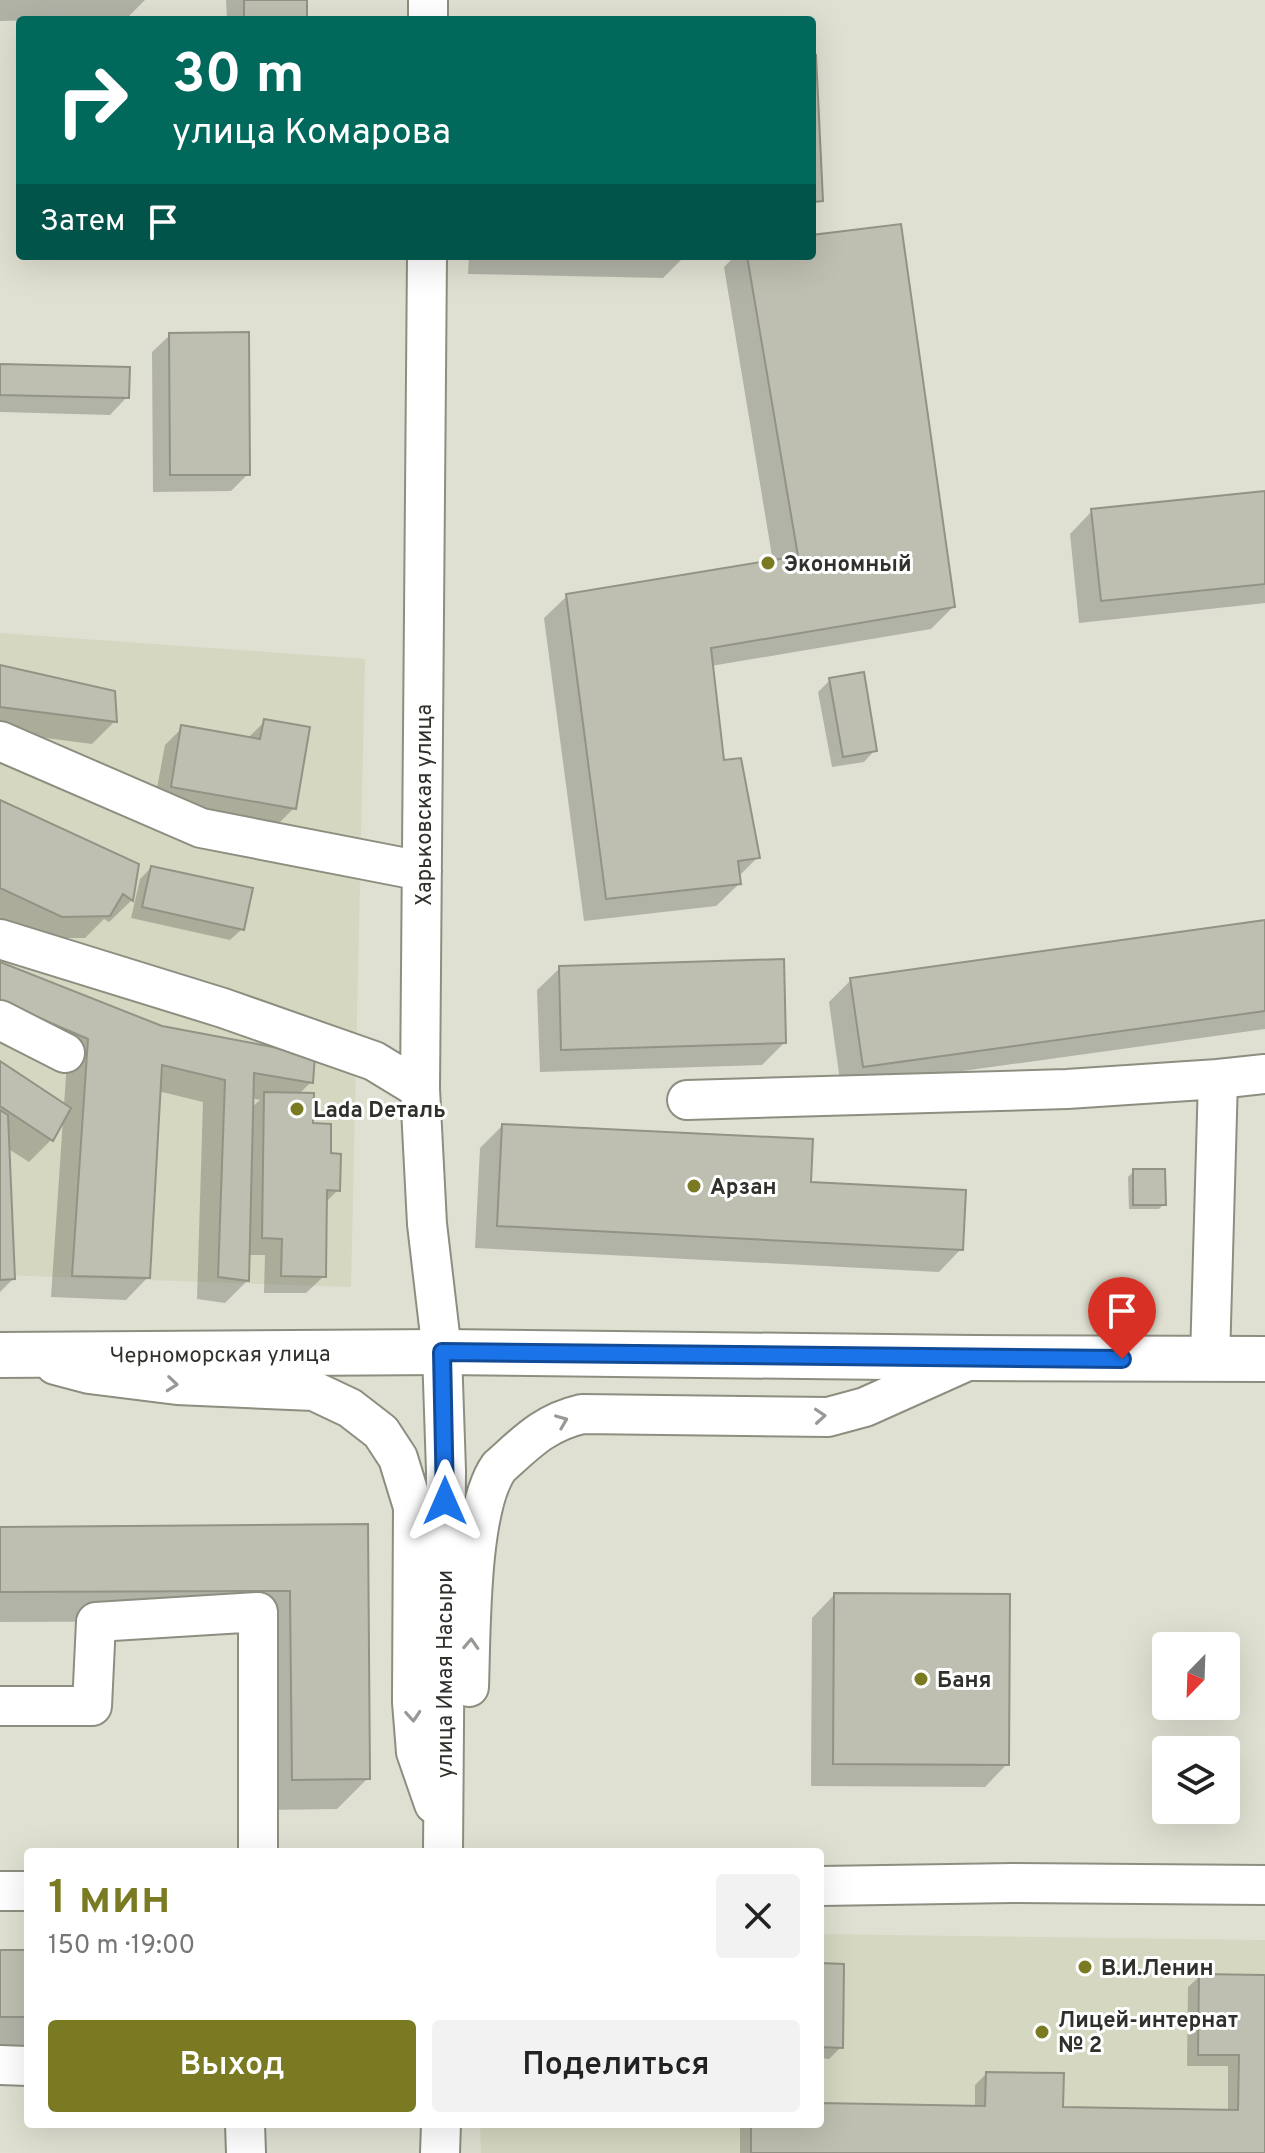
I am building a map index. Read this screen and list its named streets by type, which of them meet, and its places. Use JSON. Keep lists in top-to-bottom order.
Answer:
{
  "streets": {
    "main road": ["Черноморская улица"],
    "street": ["Харьковская улица", "улица Имая Насыри"]
  },
  "crossings": [
    ["Харьковская улица", "Черноморская улица"],
    ["Харьковская улица", "улица Имая Насыри"],
    ["Черноморская улица", "улица Имая Насыри"]
  ],
  "places": [
    "Экономный",
    "Lada Dеталь",
    "Арзан",
    "Баня",
    "В.И.Ленин",
    "Лицей-интернат № 2"
  ],
  "north": "bottom left",
  "page": {
    "turn": ["30 m", "улица Комарова"],
    "then": "Затем",
    "heading": ["1 мин", "150 m · 19:00"],
    "buttons": ["Выход", "Поделиться"]
  }
}
